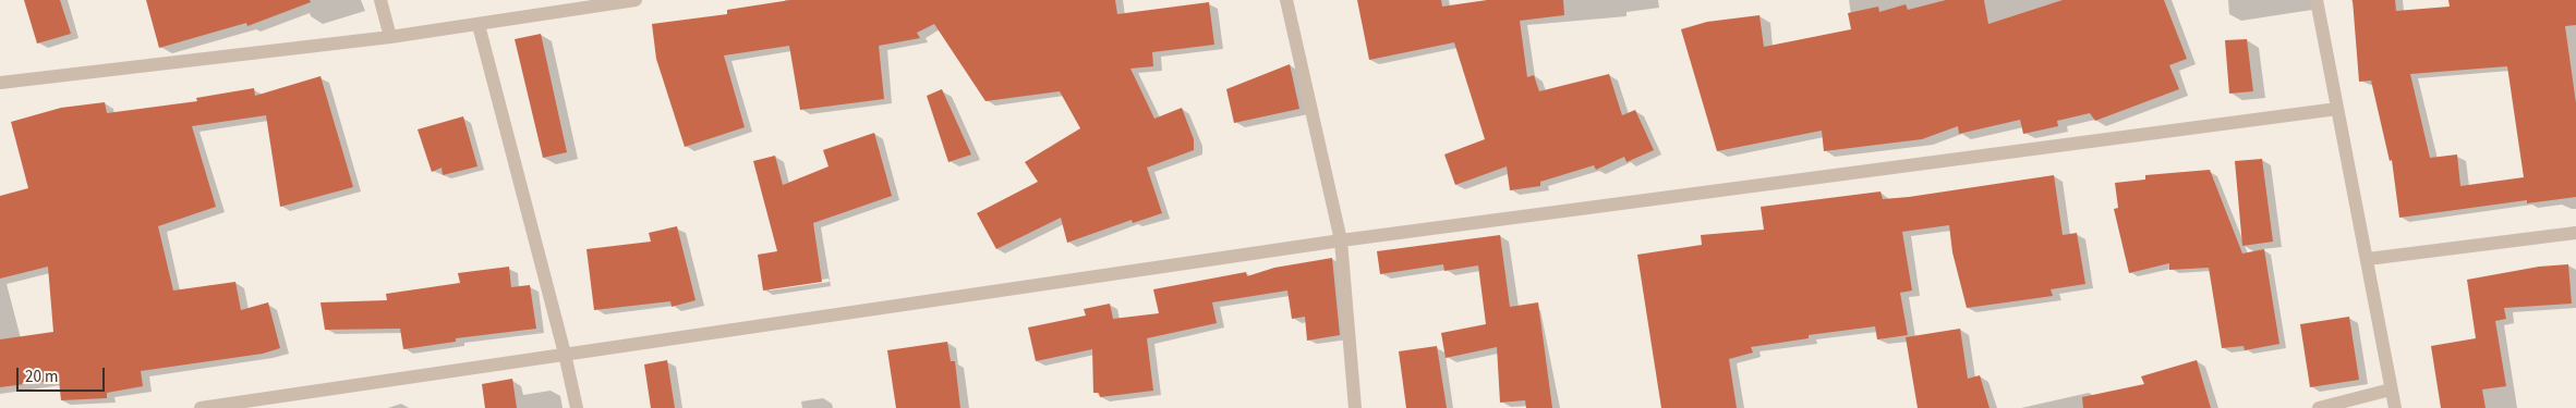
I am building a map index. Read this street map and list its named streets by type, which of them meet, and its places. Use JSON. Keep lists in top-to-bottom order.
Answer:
{
  "scale_bar": "20 m"
}
